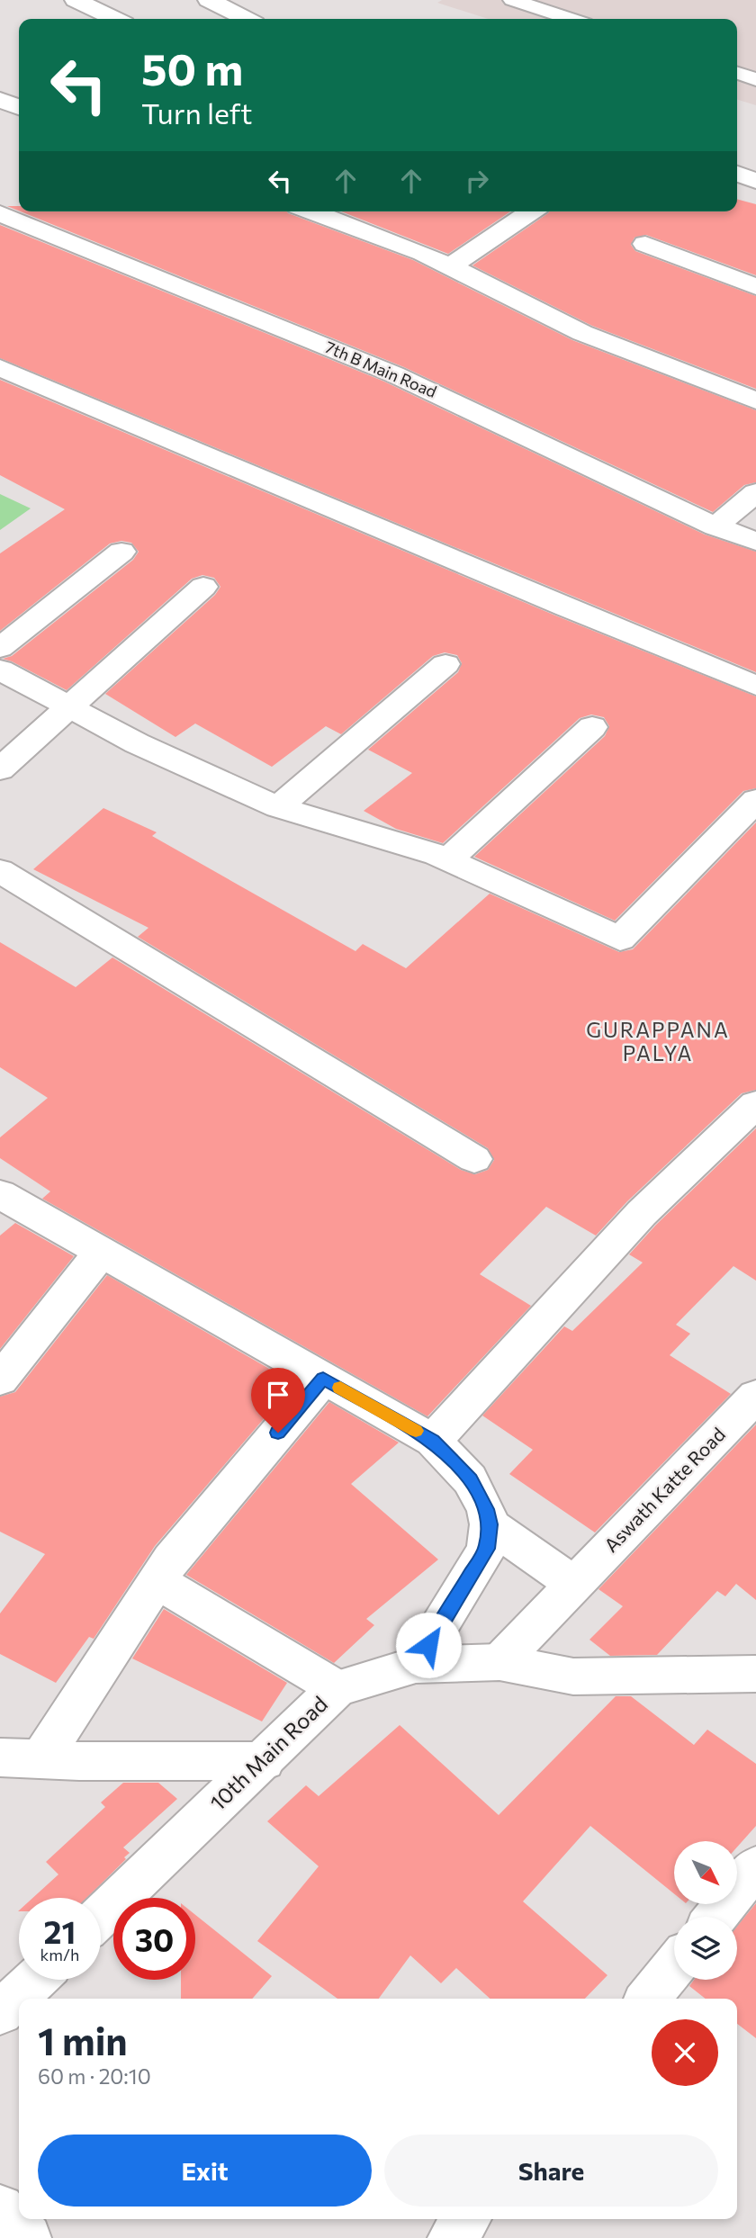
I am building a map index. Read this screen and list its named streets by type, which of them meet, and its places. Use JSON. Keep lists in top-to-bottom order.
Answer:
{
  "streets": {
    "street": ["7th B Main Road", "Aswath Katte Road", "10th Main Road"]
  },
  "crossings": [
    ["Aswath Katte Road", "10th Main Road"]
  ],
  "districts": ["GURAPPANA PALYA"],
  "north": "bottom right",
  "page": {
    "turn": ["50 m", "Turn left"],
    "speed": "21 km/h",
    "limit": "30",
    "heading": ["1 min", "60 m · 20:10"],
    "buttons": ["Exit", "Share"]
  }
}
